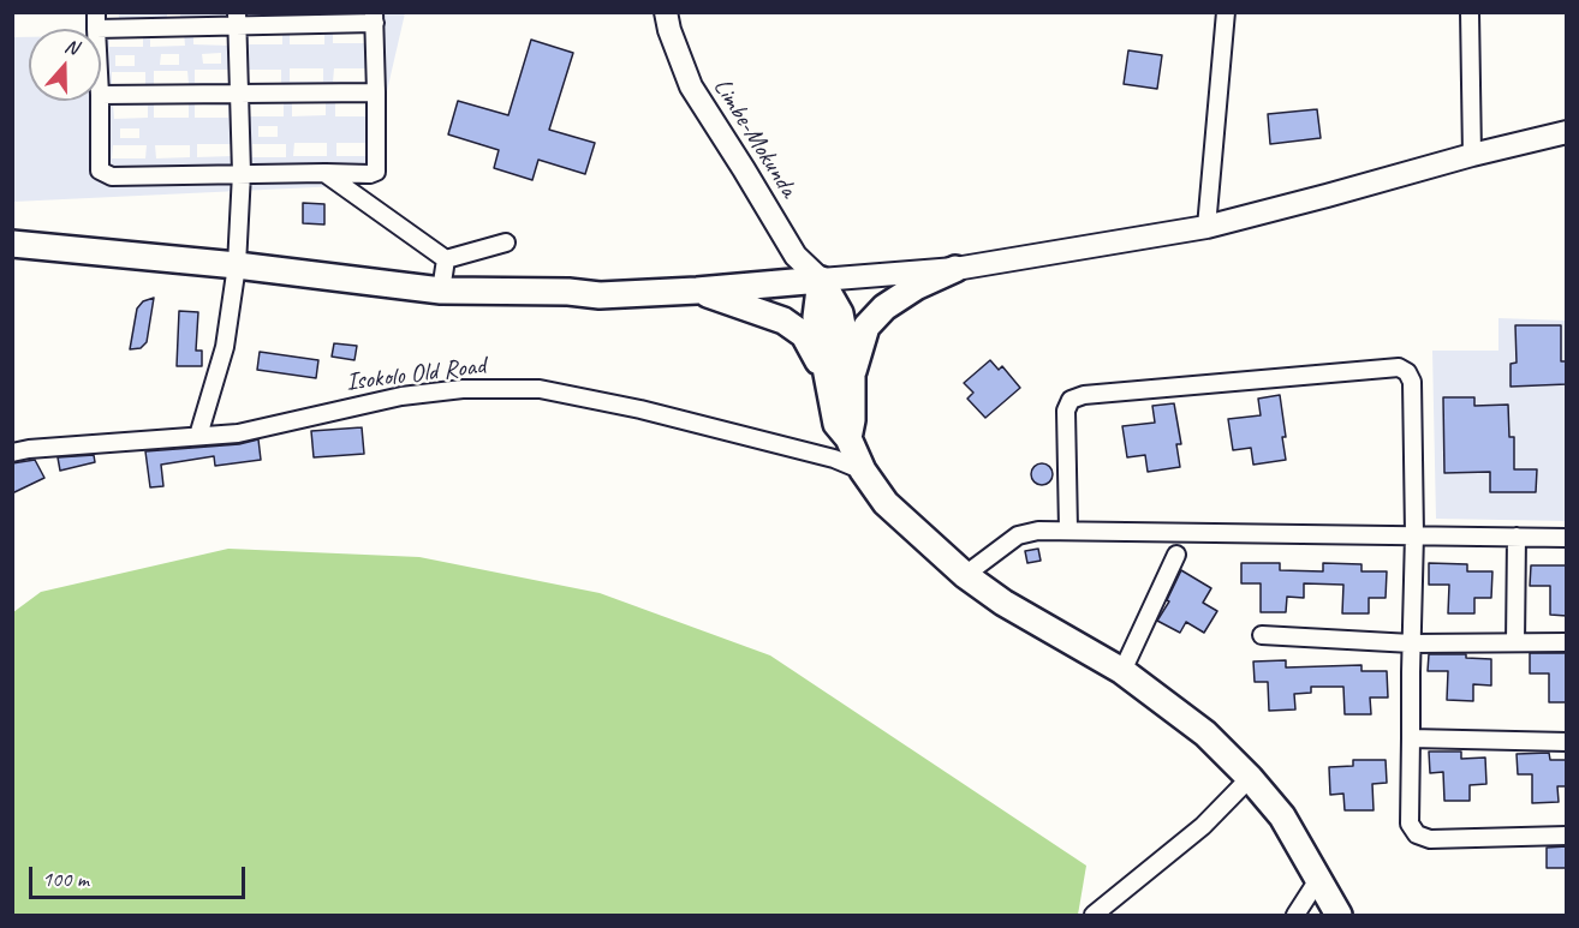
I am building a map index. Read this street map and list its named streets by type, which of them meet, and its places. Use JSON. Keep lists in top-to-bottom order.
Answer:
{
  "streets": {
    "main road": ["Limbe-Mokunda"],
    "street": ["Isokolo Old Road"]
  },
  "scale_bar": "100 m",
  "north": "top"
}
